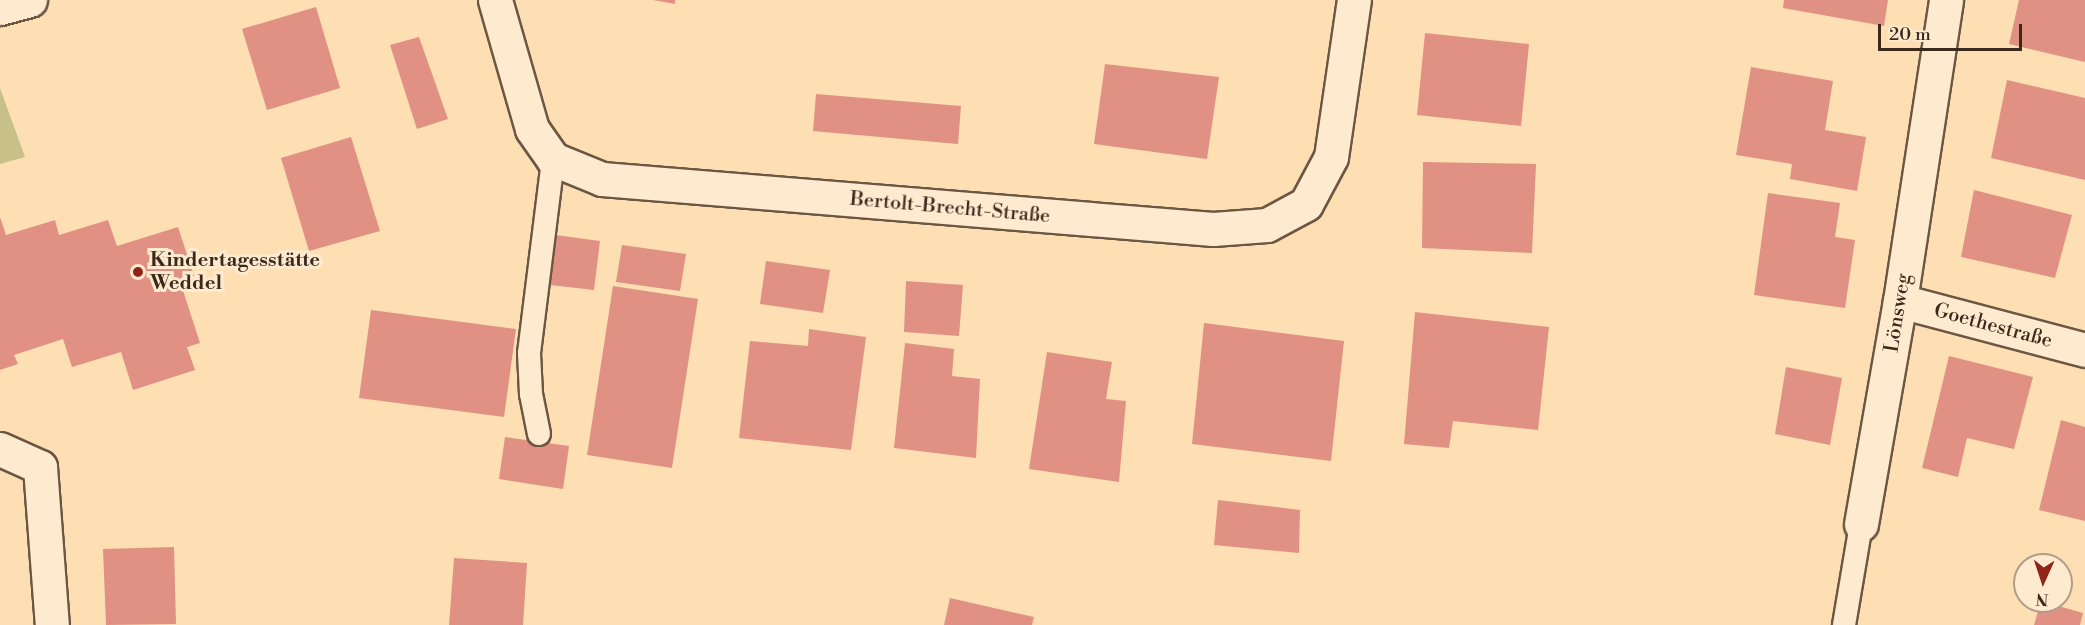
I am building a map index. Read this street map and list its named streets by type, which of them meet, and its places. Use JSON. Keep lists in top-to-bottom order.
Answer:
{
  "streets": {
    "street": ["Bertolt-Brecht-Straße", "Lönsweg", "Goethestraße"]
  },
  "crossings": [
    ["Lönsweg", "Goethestraße"]
  ],
  "places": ["Kindertagesstätte Weddel"],
  "scale_bar": "20 m",
  "north": "bottom"
}
